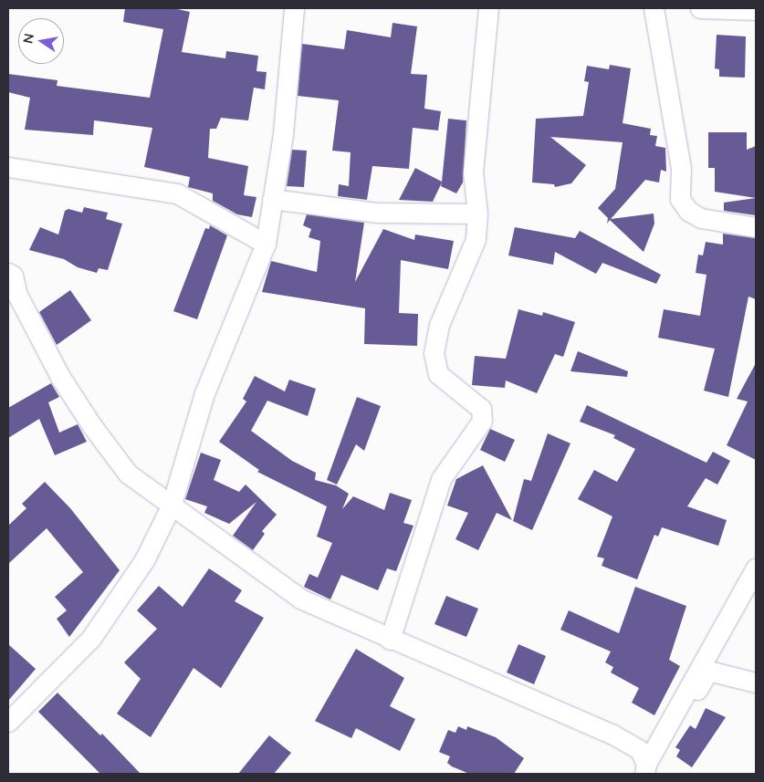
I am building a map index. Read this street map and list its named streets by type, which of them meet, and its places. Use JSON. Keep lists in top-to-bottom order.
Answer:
{
  "north": "left"
}
